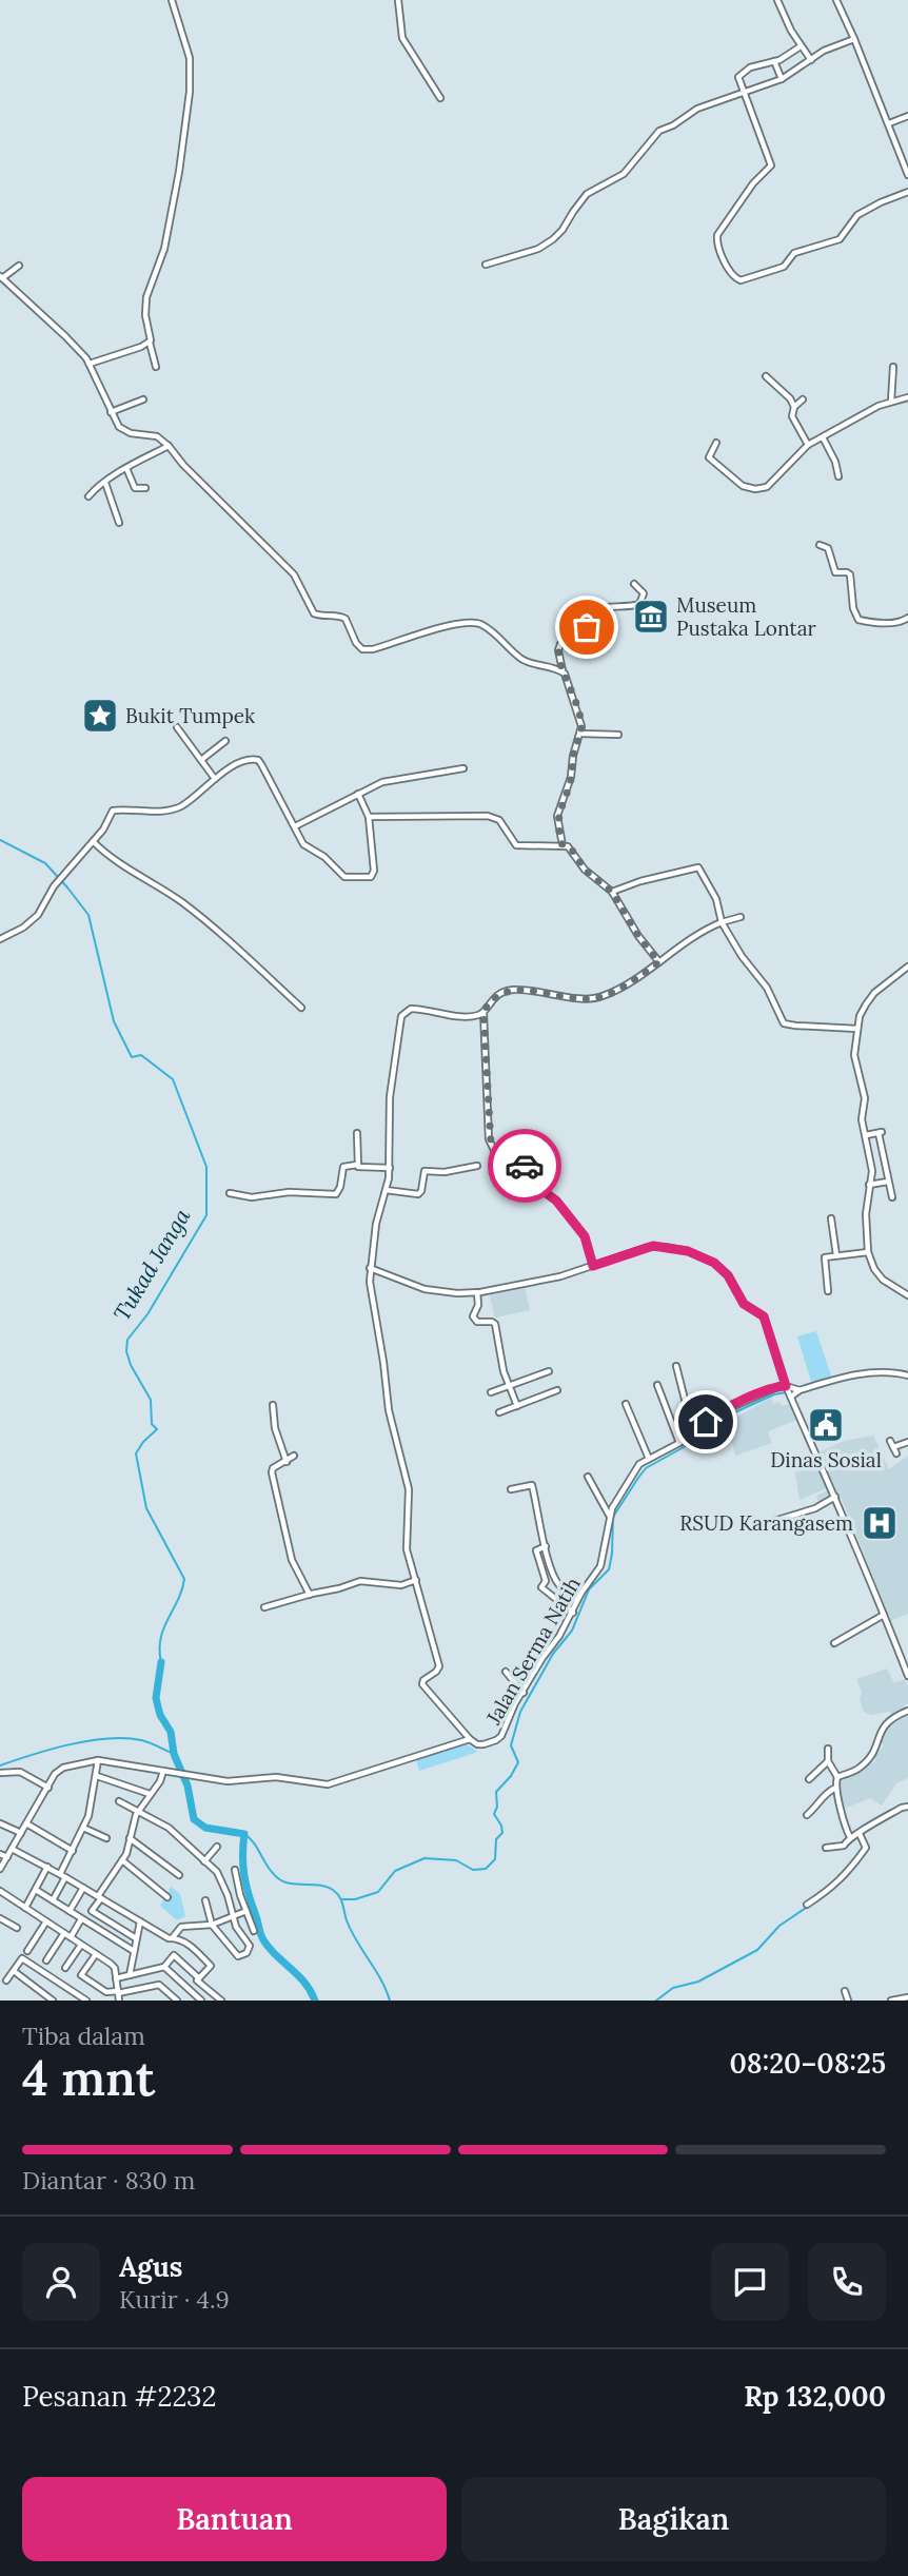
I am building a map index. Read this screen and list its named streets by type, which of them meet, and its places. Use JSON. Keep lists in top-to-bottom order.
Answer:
{
  "streets": {
    "street": ["Jalan Serma Natih"]
  },
  "water": ["Tukad Janga"],
  "places": {
    "museum": ["Museum Pustaka Lontar"],
    "place": ["Bukit Tumpek"],
    "public building": ["Dinas Sosial"],
    "hospital": ["RSUD Karangasem"]
  },
  "page": {
    "heading": ["4 mnt", "Tiba dalam", "08:20–08:25"],
    "panel": [
      "Agus",
      "Kurir · 4.9",
      "Pesanan #2232",
      "Rp 132,000"
    ],
    "bar": "Diantar · 830 m",
    "buttons": ["Bantuan", "Bagikan"]
  }
}
